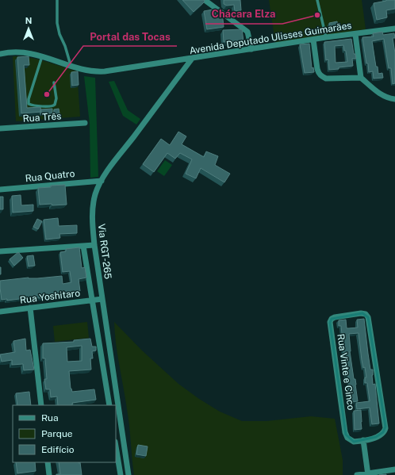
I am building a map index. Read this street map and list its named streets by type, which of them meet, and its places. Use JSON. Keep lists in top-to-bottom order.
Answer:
{
  "streets": {
    "street": [
      "Avenida Deputado Ulisses Guimarães",
      "Rua Três",
      "Rua Quatro",
      "Via RGT-265",
      "Rua Yoshitaro",
      "Rua Vinte e Cinco"
    ]
  },
  "crossings": [
    ["Avenida Deputado Ulisses Guimarães", "Via RGT-265"],
    ["Rua Quatro", "Via RGT-265"],
    ["Via RGT-265", "Rua Yoshitaro"]
  ],
  "places": ["Chácara Elza", "Portal das Tocas"],
  "legend": ["Rua", "Parque", "Edifício"],
  "north": "top"
}
